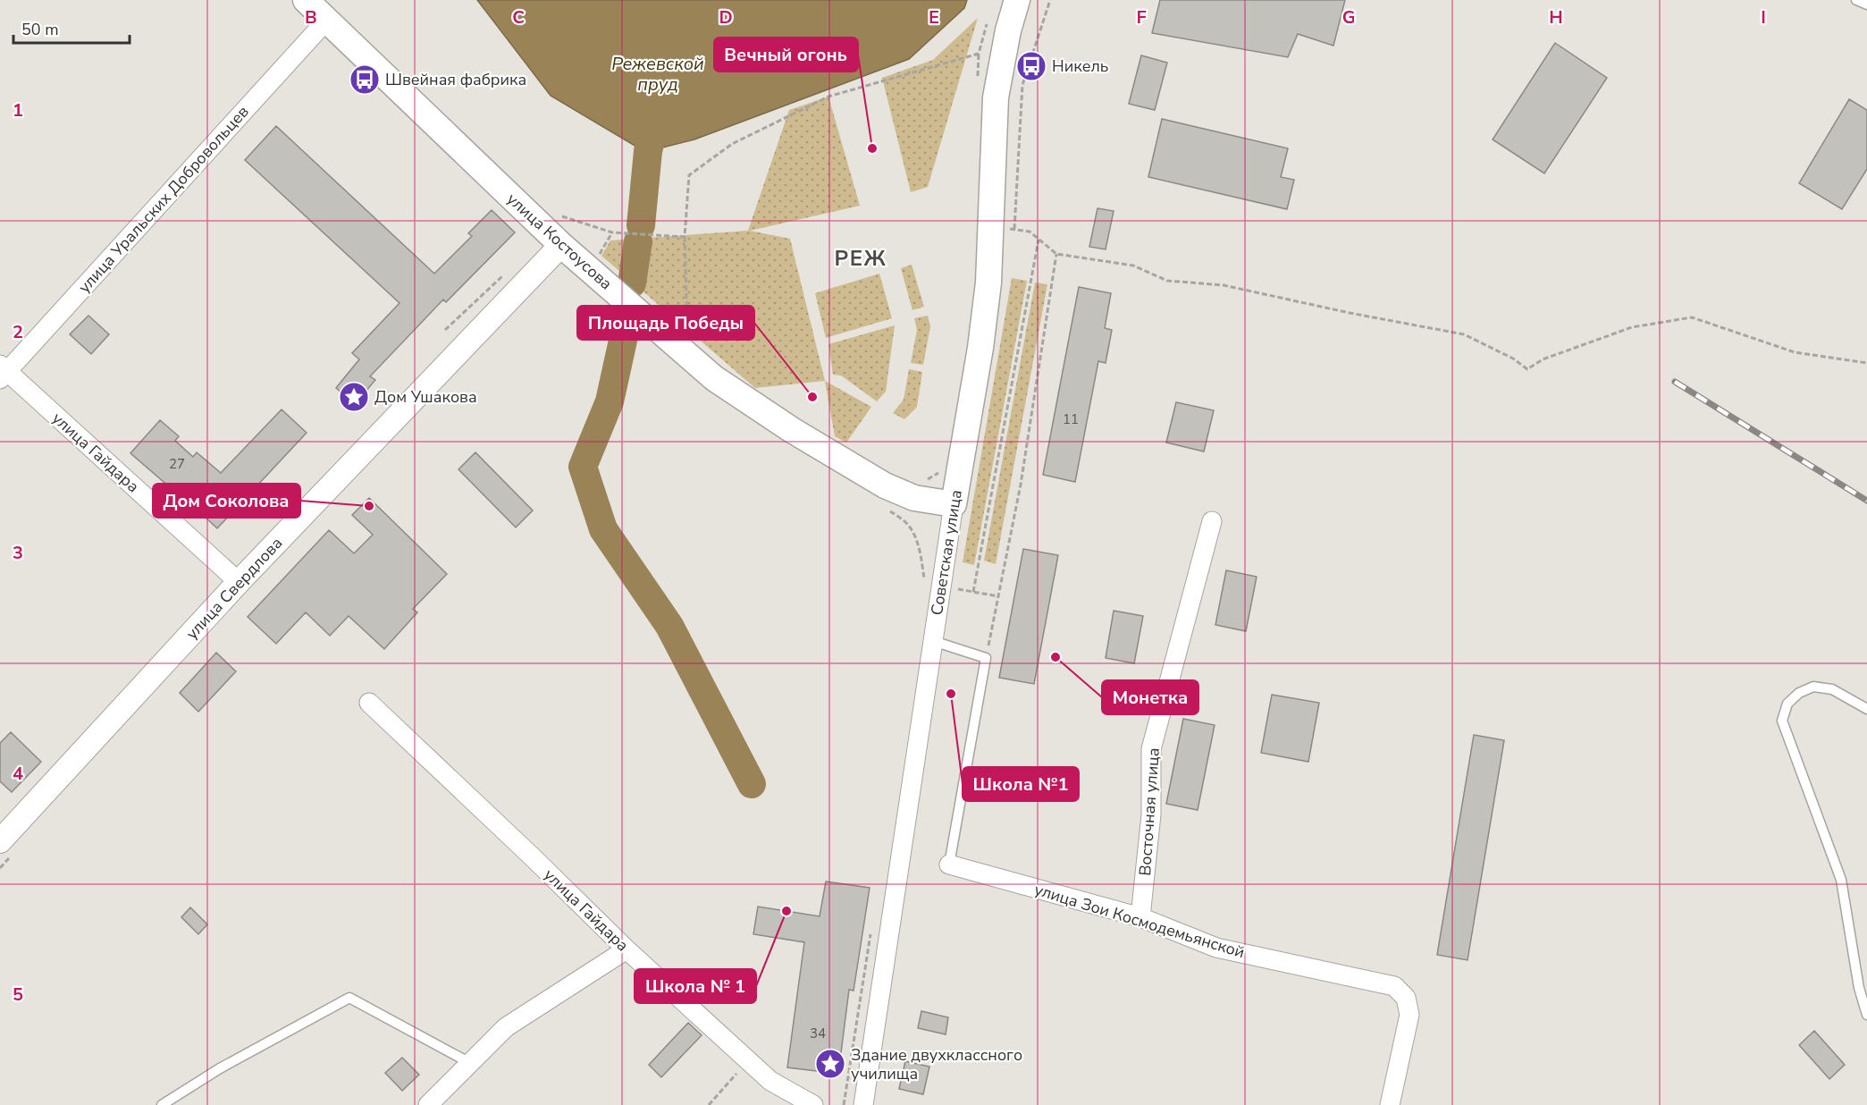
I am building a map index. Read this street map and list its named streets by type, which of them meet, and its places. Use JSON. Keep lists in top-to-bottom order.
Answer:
{
  "streets": {
    "main road": ["улица Костоусова", "Советская улица"],
    "street": [
      "улица Уральских Добровольцев",
      "улица Гайдара",
      "улица Свердлова",
      "Восточная улица",
      "улица Зои Космодемьянской"
    ]
  },
  "crossings": [
    ["улица Уральских Добровольцев", "улица Костоусова"],
    ["улица Уральских Добровольцев", "улица Гайдара"],
    ["улица Костоусова", "Советская улица"],
    ["улица Костоусова", "улица Свердлова"],
    ["улица Гайдара", "улица Свердлова"],
    ["Восточная улица", "улица Зои Космодемьянской"]
  ],
  "districts": ["РЕЖ"],
  "water": ["Режевской пруд"],
  "places": {
    "bus stop": ["Никель", "Швейная фабрика"],
    "other": [
      "Вечный огонь",
      "Площадь Победы",
      "Дом Соколова",
      "Монетка",
      "Школа №1",
      "Школа № 1"
    ],
    "place": ["Дом Ушакова", "Здание двухклассного училища"]
  },
  "house_numbers": ["11", "27", "34"],
  "scale_bar": "50 m",
  "grid": {
    "columns": [
      "B",
      "C",
      "D",
      "E",
      "F",
      "G",
      "H",
      "I"
    ],
    "rows": [
      "1",
      "2",
      "3",
      "4",
      "5"
    ]
  }
}
